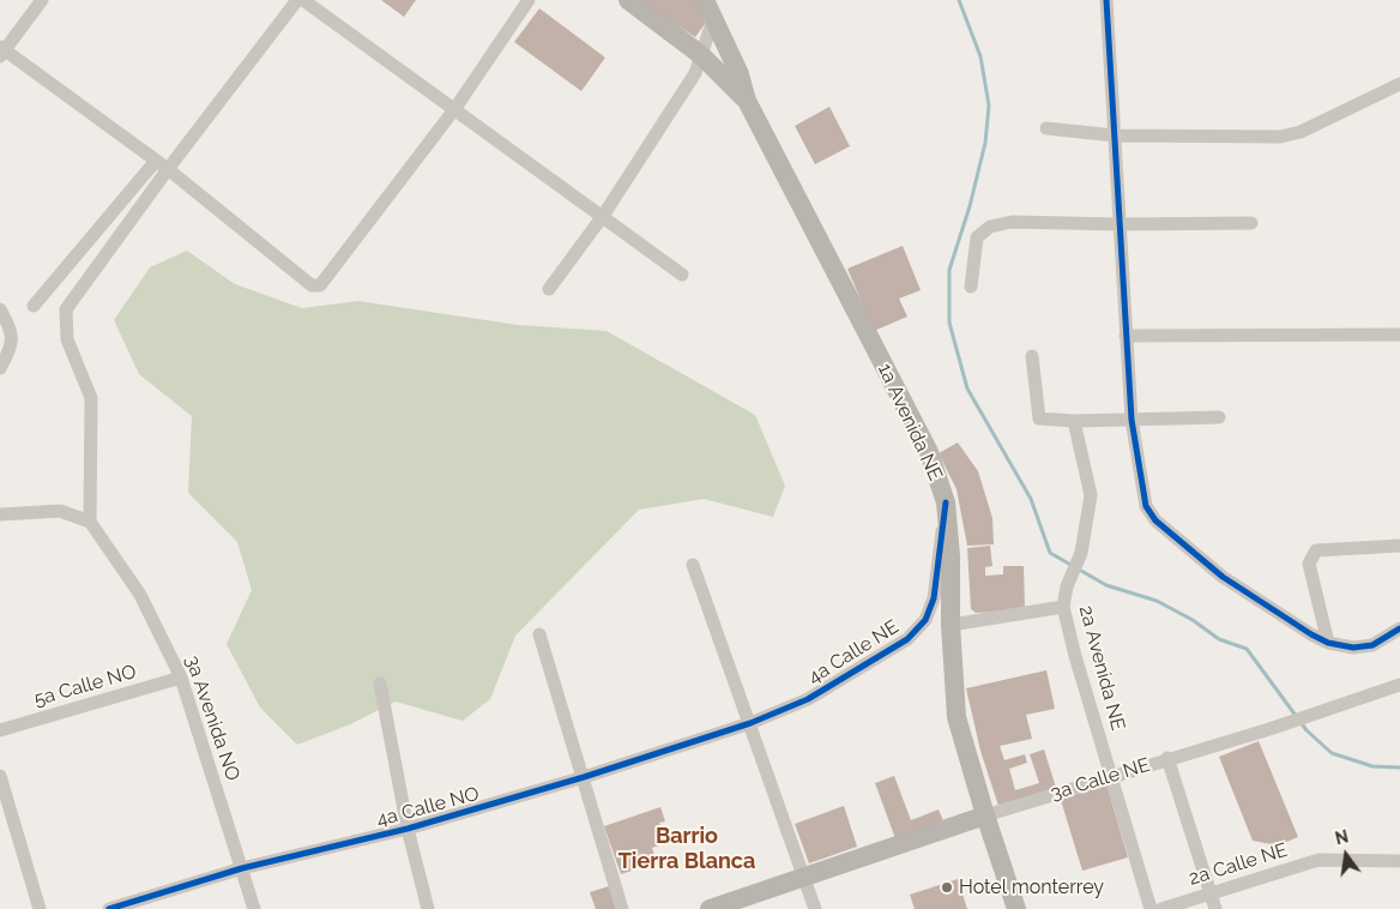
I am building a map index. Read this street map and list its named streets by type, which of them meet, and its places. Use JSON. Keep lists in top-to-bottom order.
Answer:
{
  "streets": {
    "main road": ["1a Avenida NE", "3a Calle NE"],
    "street": [
      "4a Calle NE",
      "2a Avenida NE",
      "5a Calle NO",
      "3a Avenida NO",
      "4a Calle NO",
      "2a Calle NE"
    ]
  },
  "crossings": [
    ["1a Avenida NE", "4a Calle NE"],
    ["1a Avenida NE", "3a Calle NE"],
    ["4a Calle NE", "4a Calle NO"],
    ["2a Avenida NE", "3a Calle NE"],
    ["5a Calle NO", "3a Avenida NO"],
    ["3a Avenida NO", "4a Calle NO"]
  ],
  "districts": ["Barrio Tierra Blanca"],
  "places": ["Hotel monterrey"],
  "north": "top"
}
